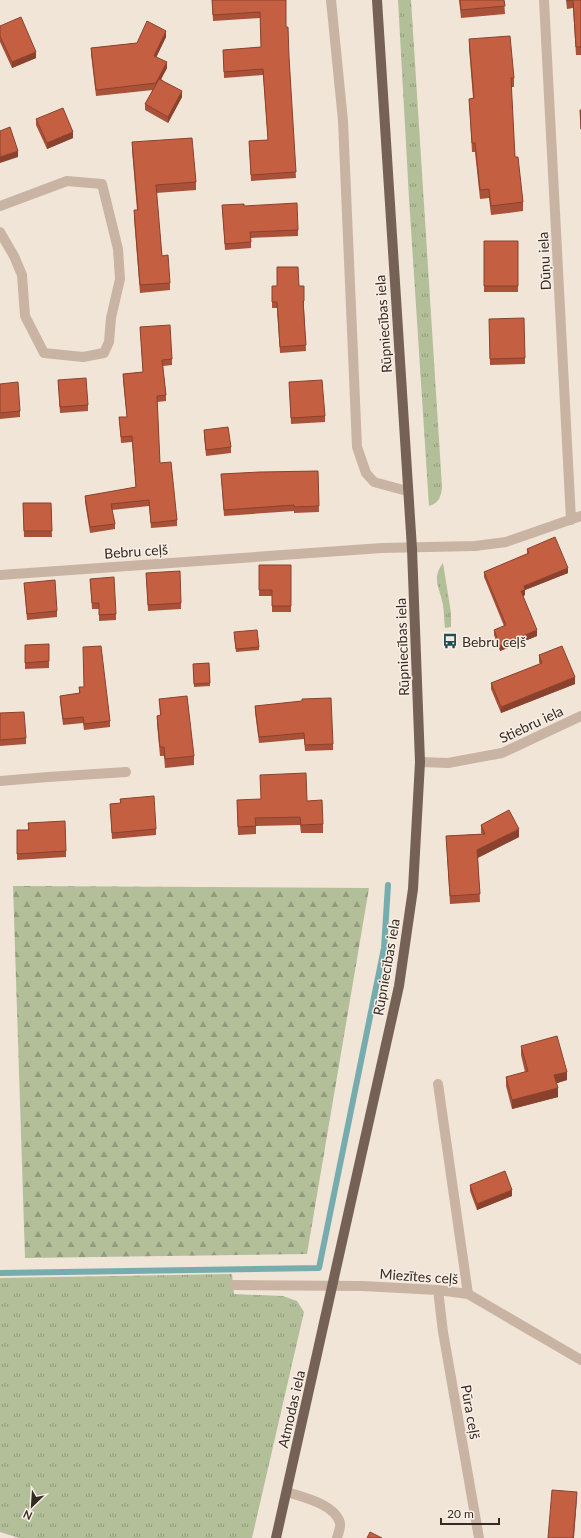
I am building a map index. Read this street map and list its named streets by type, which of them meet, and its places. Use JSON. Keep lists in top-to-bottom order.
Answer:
{
  "streets": {
    "main road": ["Rūpniecības iela", "Atmodas iela"],
    "street": [
      "Dūņu iela",
      "Bebru ceļš",
      "Stiebru iela",
      "Miezītes ceļš",
      "Pūra ceļš"
    ]
  },
  "crossings": [
    ["Dūņu iela", "Bebru ceļš"],
    ["Rūpniecības iela", "Bebru ceļš"],
    ["Rūpniecības iela", "Stiebru iela"],
    ["Rūpniecības iela", "Miezītes ceļš"],
    ["Rūpniecības iela", "Atmodas iela"],
    ["Miezītes ceļš", "Atmodas iela"],
    ["Miezītes ceļš", "Pūra ceļš"]
  ],
  "places": {
    "bus stop": ["Bebru ceļš"]
  },
  "scale_bar": "20 m",
  "north": "bottom left"
}
